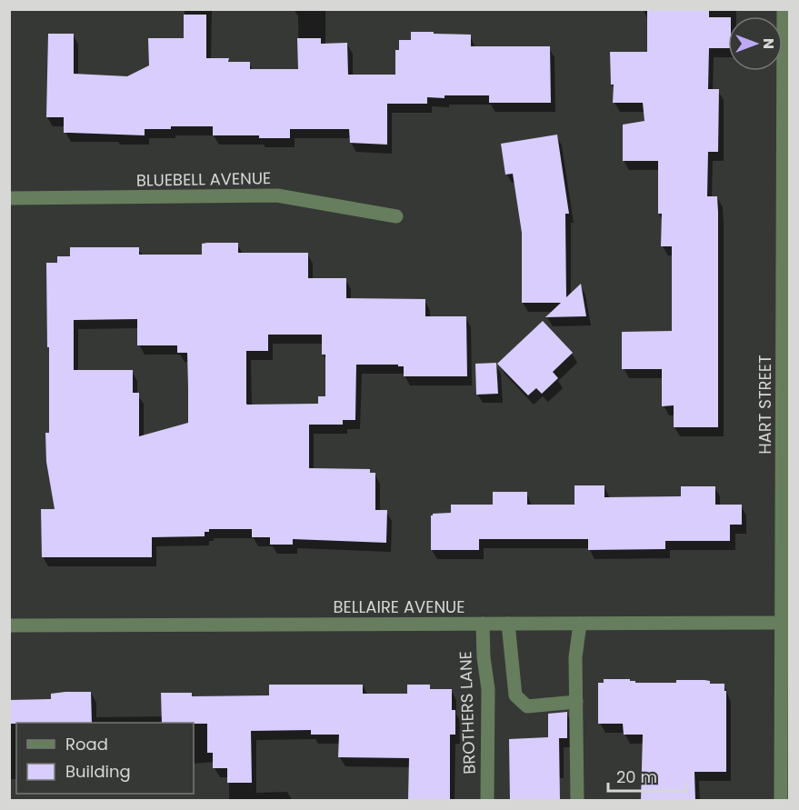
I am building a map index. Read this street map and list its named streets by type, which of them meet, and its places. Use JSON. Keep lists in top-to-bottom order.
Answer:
{
  "streets": {
    "street": [
      "BLUEBELL AVENUE",
      "HART STREET",
      "BELLAIRE AVENUE",
      "BROTHERS LANE"
    ]
  },
  "crossings": [
    ["HART STREET", "BELLAIRE AVENUE"],
    ["BELLAIRE AVENUE", "BROTHERS LANE"]
  ],
  "legend": ["Road", "Building"],
  "scale_bar": "20 m",
  "north": "right"
}
